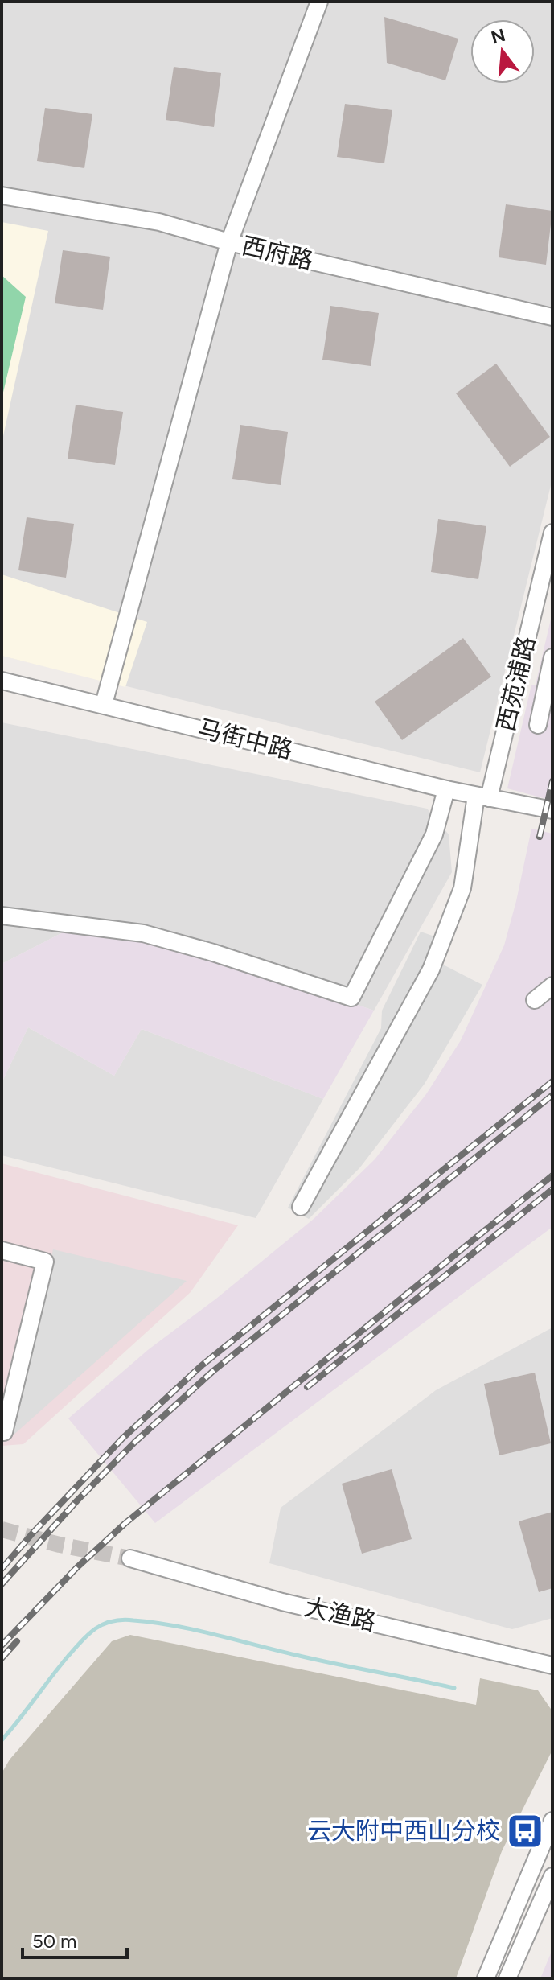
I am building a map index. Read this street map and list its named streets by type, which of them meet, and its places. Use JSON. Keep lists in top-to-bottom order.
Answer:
{
  "streets": {
    "street": [
      "西府路",
      "西苑浦路",
      "马街中路",
      "大渔路"
    ]
  },
  "crossings": [
    ["西苑浦路", "马街中路"]
  ],
  "places": {
    "bus stop": ["云大附中西山分校"]
  },
  "scale_bar": "50 m",
  "north": "top"
}
